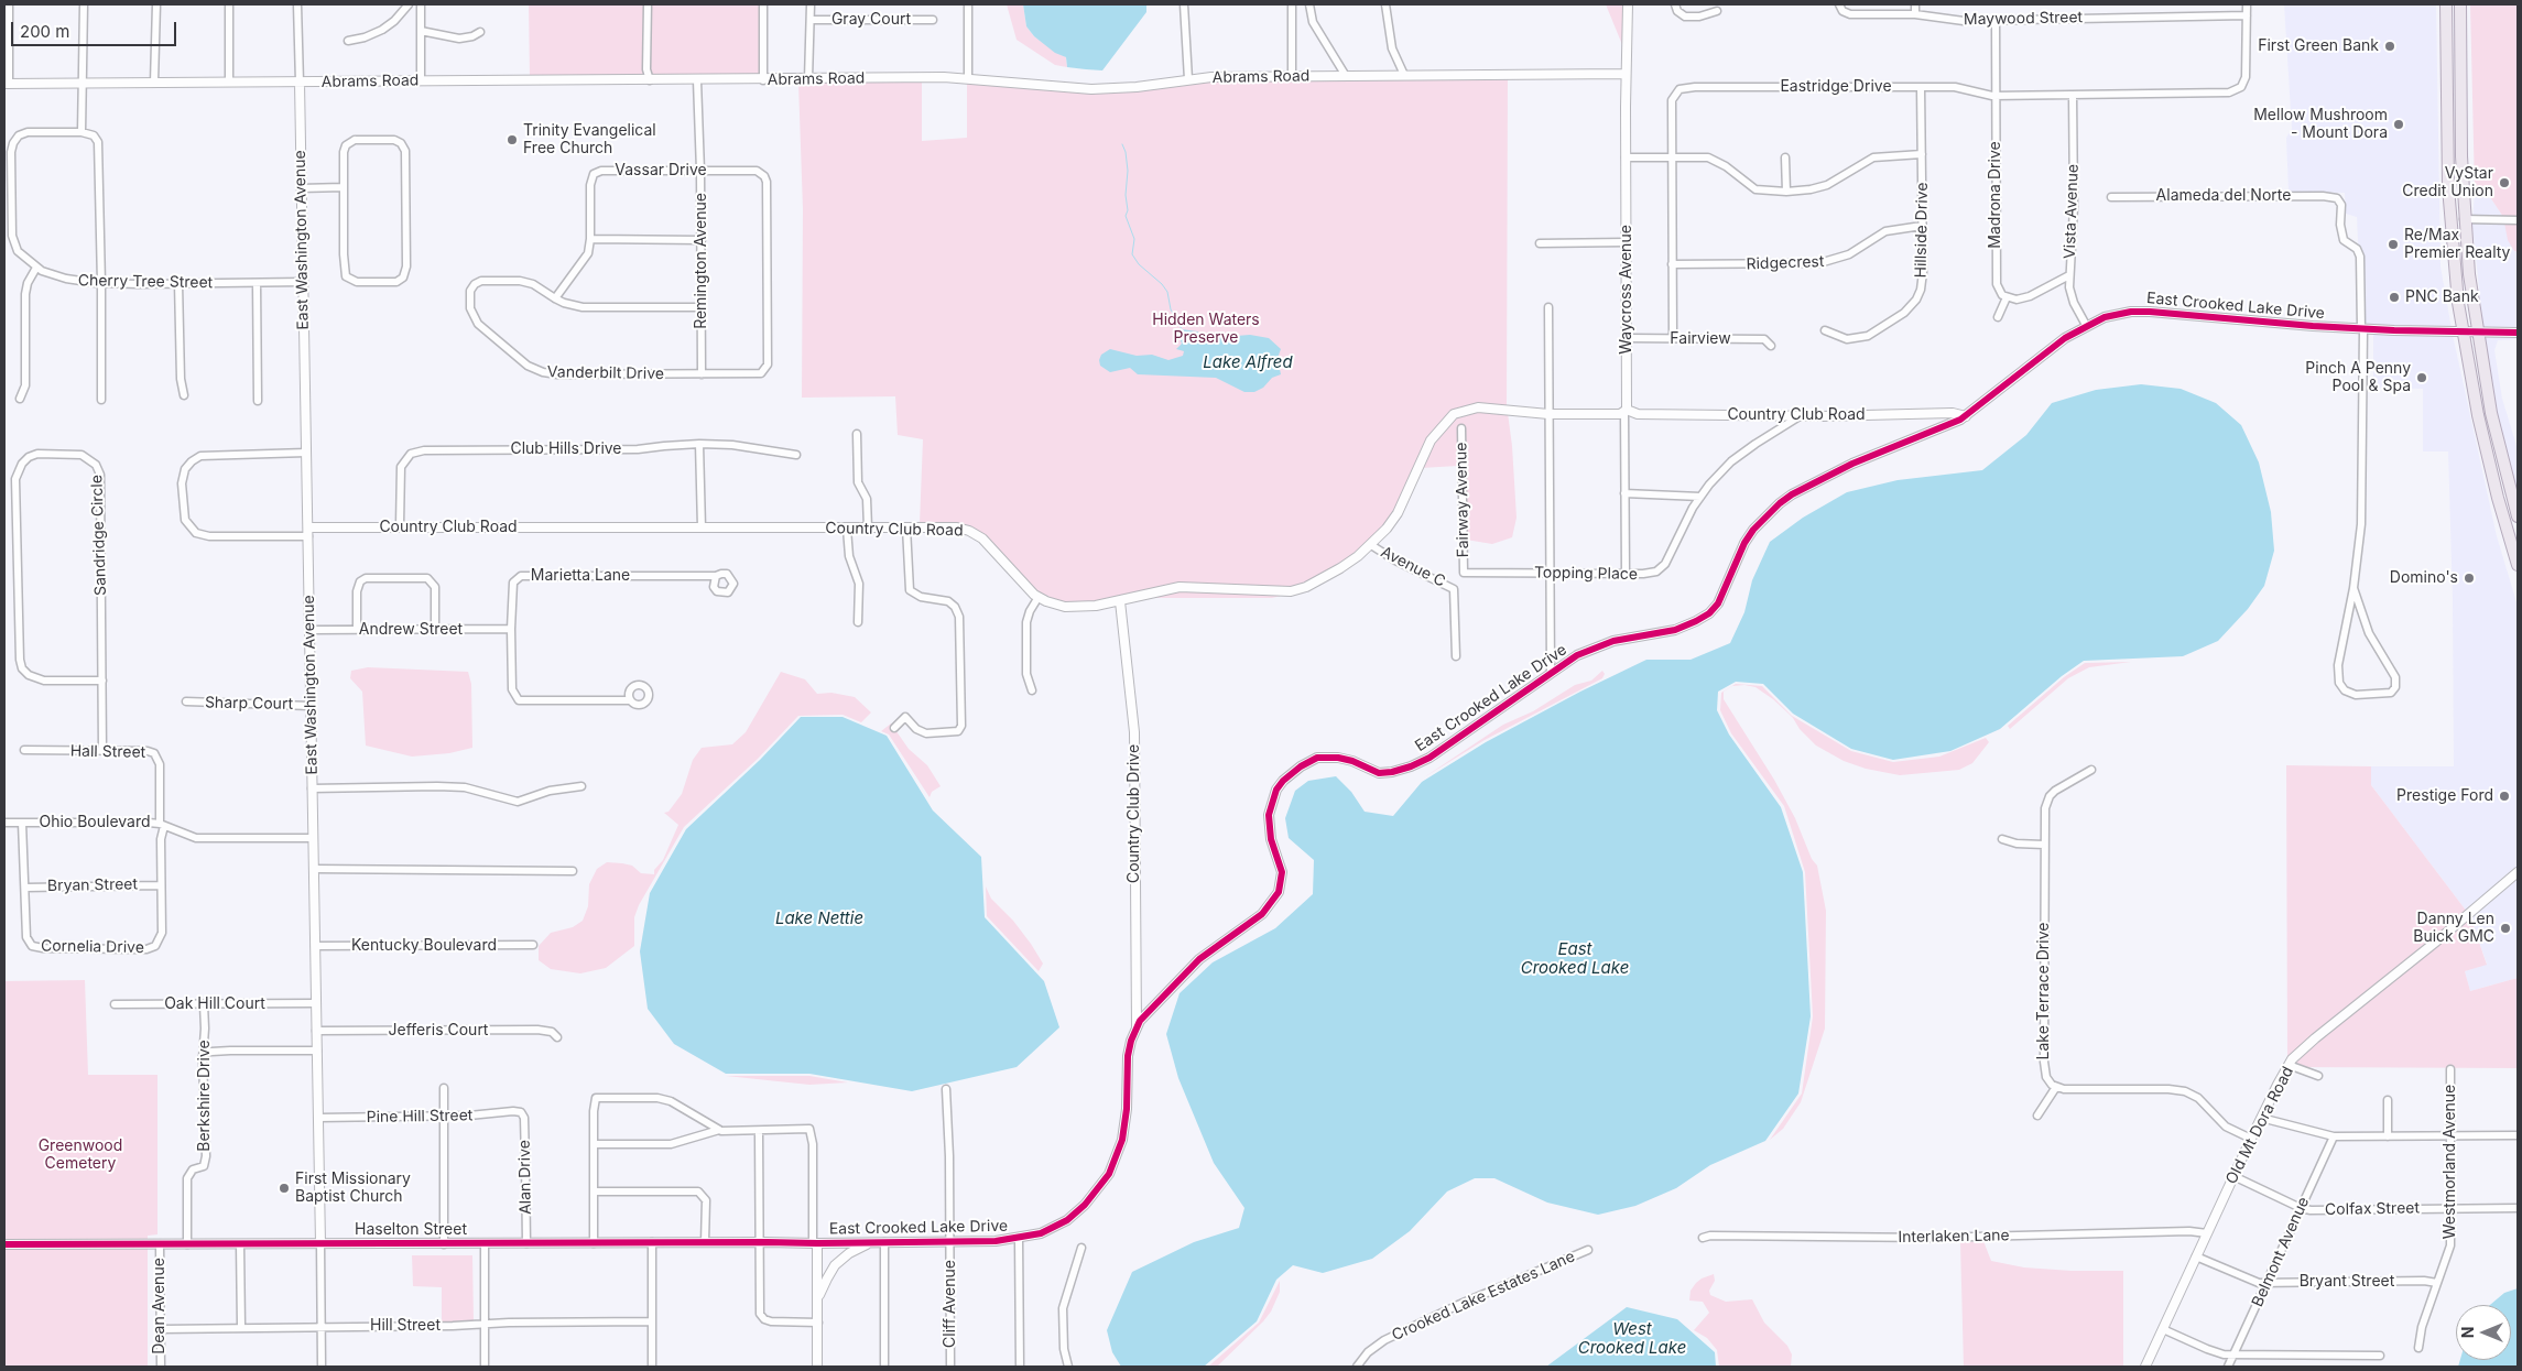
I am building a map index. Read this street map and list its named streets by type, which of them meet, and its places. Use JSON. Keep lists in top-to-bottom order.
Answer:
{
  "streets": {
    "street": [
      "Maywood Street",
      "Gray Court",
      "Abrams Road",
      "Eastridge Drive",
      "Vassar Drive",
      "Madrona Drive",
      "Alameda del Norte",
      "Vista Avenue",
      "Hillside Drive",
      "East Washington Avenue",
      "Remington Avenue",
      "Ridgecrest",
      "Cherry Tree Street",
      "Waycross Avenue",
      "East Crooked Lake Drive",
      "Fairview",
      "Vanderbilt Drive",
      "Country Club Road",
      "Club Hills Drive",
      "Fairway Avenue",
      "Sandridge Circle",
      "Avenue C",
      "Topping Place",
      "Marietta Lane",
      "Andrew Street",
      "Sharp Court",
      "Hall Street",
      "Country Club Drive",
      "Ohio Boulevard",
      "Bryan Street",
      "Kentucky Boulevard",
      "Cornelia Drive",
      "Lake Terrace Drive",
      "Oak Hill Court",
      "Jefferis Court",
      "Berkshire Drive",
      "Pine Hill Street",
      "Old Mt Dora Road",
      "Westmorland Avenue",
      "Alan Drive",
      "Colfax Street",
      "Haselton Street",
      "Interlaken Lane",
      "Belmont Avenue",
      "Bryant Street",
      "Crooked Lake Estates Lane",
      "Cliff Avenue",
      "Dean Avenue",
      "Hill Street"
    ]
  },
  "crossings": [
    ["Maywood Street", "Eastridge Drive"],
    ["Maywood Street", "Madrona Drive"],
    ["Abrams Road", "East Washington Avenue"],
    ["Abrams Road", "Remington Avenue"],
    ["Abrams Road", "Waycross Avenue"],
    ["Eastridge Drive", "Madrona Drive"],
    ["Eastridge Drive", "Vista Avenue"],
    ["Eastridge Drive", "Hillside Drive"],
    ["Eastridge Drive", "Ridgecrest"],
    ["Eastridge Drive", "Fairview"],
    ["Vassar Drive", "Remington Avenue"],
    ["Vassar Drive", "Vanderbilt Drive"],
    ["Alameda del Norte", "East Crooked Lake Drive"],
    ["Vista Avenue", "East Crooked Lake Drive"],
    ["Hillside Drive", "Ridgecrest"],
    ["East Washington Avenue", "Cherry Tree Street"],
    ["East Washington Avenue", "Country Club Road"],
    ["East Washington Avenue", "Andrew Street"],
    ["East Washington Avenue", "Sharp Court"],
    ["East Washington Avenue", "Ohio Boulevard"],
    ["East Washington Avenue", "Kentucky Boulevard"],
    ["East Washington Avenue", "Oak Hill Court"],
    ["East Washington Avenue", "Jefferis Court"],
    ["East Washington Avenue", "Pine Hill Street"],
    ["East Washington Avenue", "Haselton Street"],
    ["East Washington Avenue", "Hill Street"],
    ["Remington Avenue", "Vanderbilt Drive"],
    ["Waycross Avenue", "Fairview"],
    ["Waycross Avenue", "Country Club Road"],
    ["Waycross Avenue", "Topping Place"],
    ["East Crooked Lake Drive", "Country Club Road"],
    ["East Crooked Lake Drive", "Country Club Drive"],
    ["East Crooked Lake Drive", "Haselton Street"],
    ["East Crooked Lake Drive", "Cliff Avenue"],
    ["Country Club Road", "Club Hills Drive"],
    ["Country Club Road", "Avenue C"],
    ["Country Club Road", "Topping Place"],
    ["Country Club Road", "Country Club Drive"],
    ["Fairway Avenue", "Topping Place"],
    ["Sandridge Circle", "Hall Street"],
    ["Marietta Lane", "Andrew Street"],
    ["Hall Street", "Ohio Boulevard"],
    ["Hall Street", "Cornelia Drive"],
    ["Ohio Boulevard", "Cornelia Drive"],
    ["Bryan Street", "Cornelia Drive"],
    ["Oak Hill Court", "Berkshire Drive"],
    ["Berkshire Drive", "Haselton Street"],
    ["Pine Hill Street", "Alan Drive"],
    ["Old Mt Dora Road", "Colfax Street"],
    ["Old Mt Dora Road", "Interlaken Lane"],
    ["Old Mt Dora Road", "Bryant Street"],
    ["Westmorland Avenue", "Colfax Street"],
    ["Westmorland Avenue", "Bryant Street"],
    ["Alan Drive", "Haselton Street"],
    ["Colfax Street", "Belmont Avenue"],
    ["Haselton Street", "Dean Avenue"],
    ["Belmont Avenue", "Bryant Street"],
    ["Dean Avenue", "Hill Street"]
  ],
  "water": [
    "Lake Alfred",
    "Lake Nettie",
    "East Crooked Lake",
    "West Crooked Lake"
  ],
  "parks": ["Hidden Waters Preserve", "Greenwood Cemetery"],
  "places": [
    "First Green Bank",
    "Mellow Mushroom - Mount Dora",
    "Trinity Evangelical Free Church",
    "VyStar Credit Union",
    "Re/Max Premier Realty",
    "PNC Bank",
    "Pinch A Penny Pool & Spa",
    "Domino's",
    "Prestige Ford",
    "Danny Len Buick GMC",
    "First Missionary Baptist Church"
  ],
  "scale_bar": "200 m",
  "north": "left"
}
